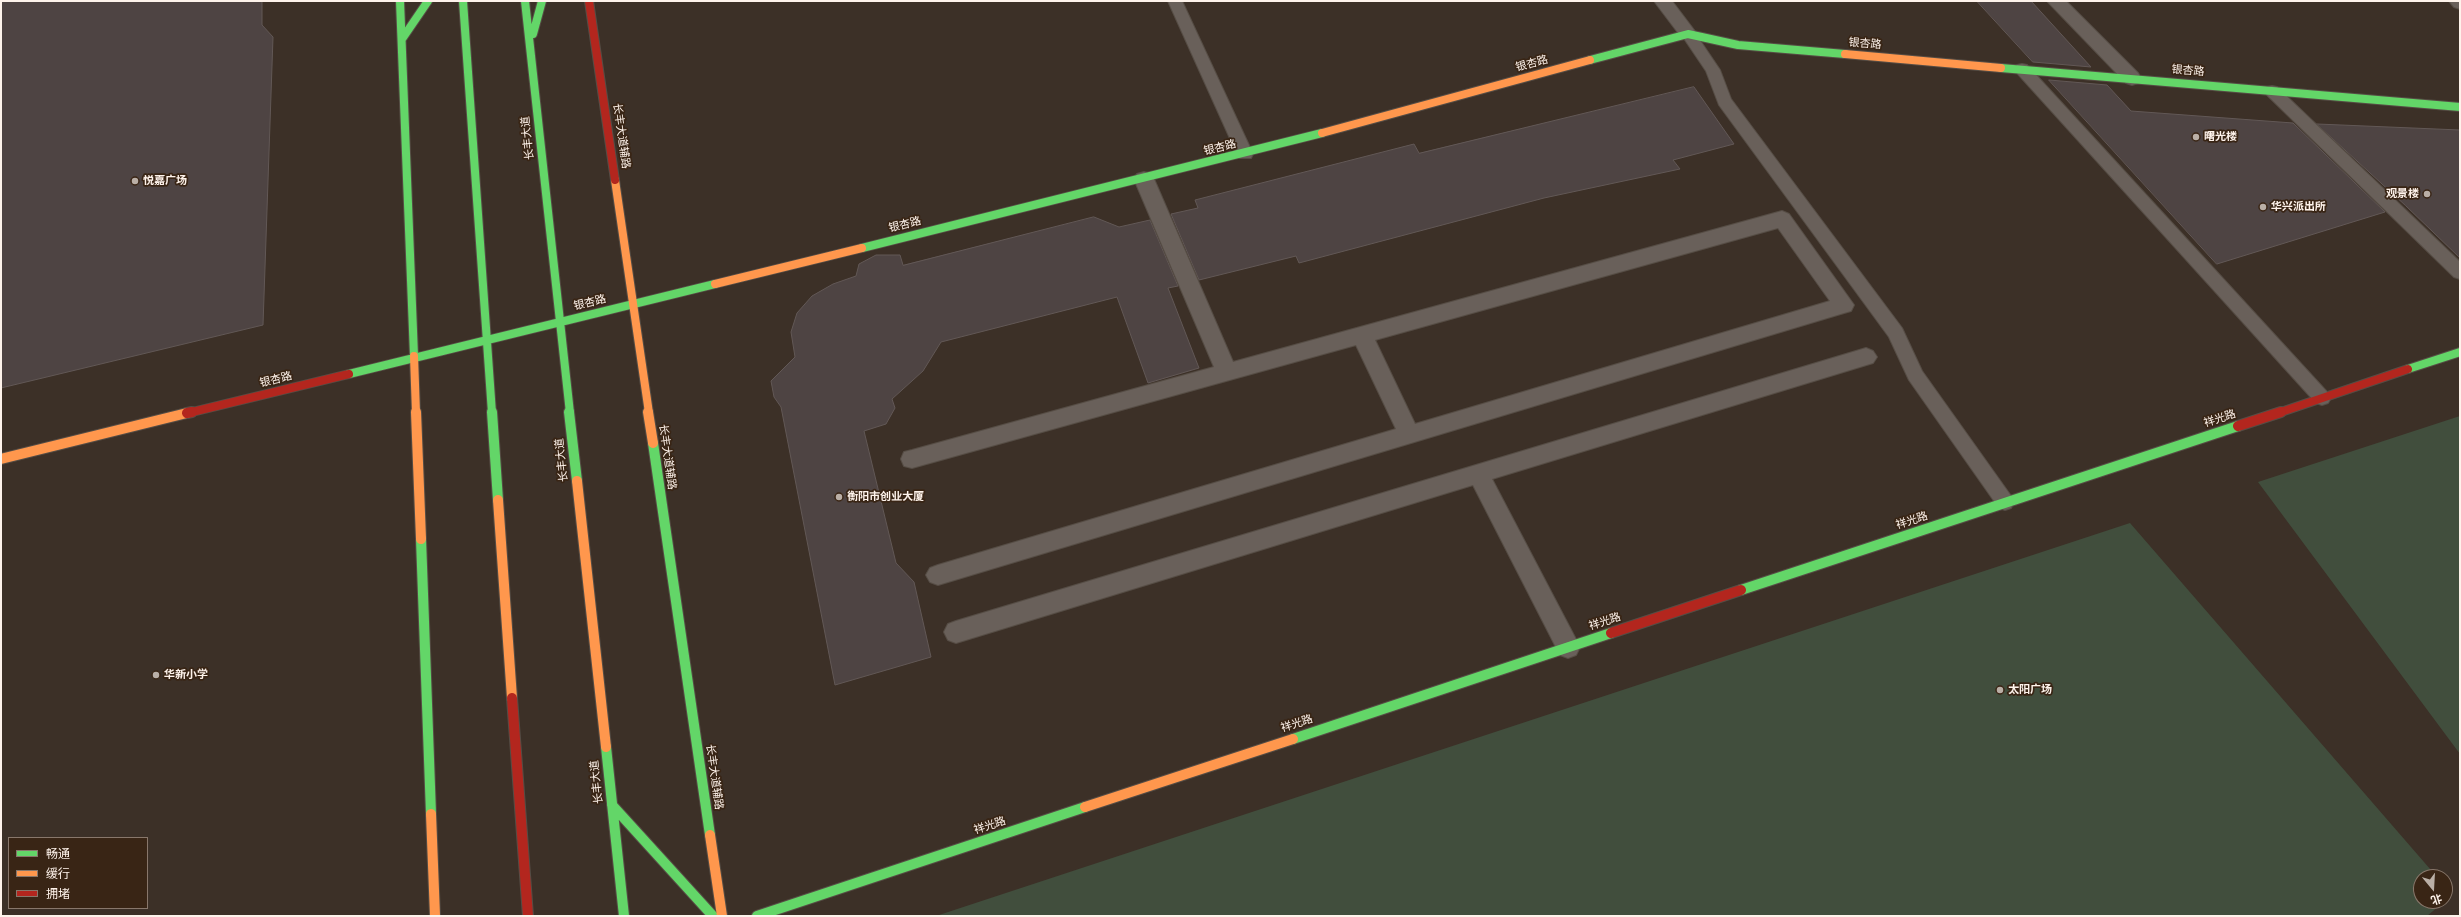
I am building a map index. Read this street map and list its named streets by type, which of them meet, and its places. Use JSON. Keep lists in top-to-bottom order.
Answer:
{
  "streets": {
    "main road": [
      "银杏路",
      "长丰大道辅路",
      "长丰大道",
      "祥光路"
    ]
  },
  "crossings": [
    ["银杏路", "长丰大道辅路"],
    ["银杏路", "长丰大道"]
  ],
  "places": [
    "曙光楼",
    "悦嘉广场",
    "观景楼",
    "华兴派出所",
    "衡阳市创业大厦",
    "华新小学",
    "太阳广场"
  ],
  "legend": ["畅通", "缓行", "拥堵"],
  "north": "bottom"
}
